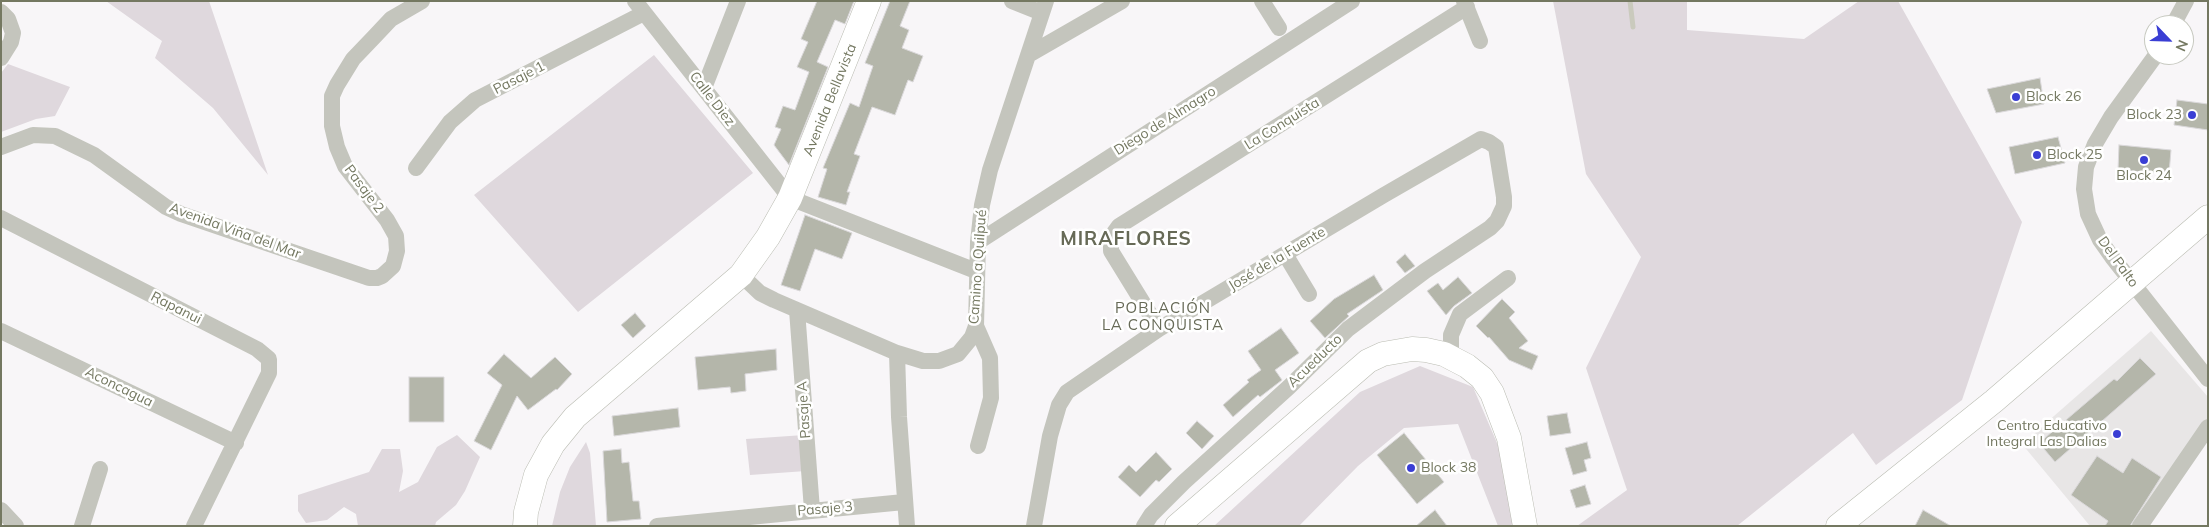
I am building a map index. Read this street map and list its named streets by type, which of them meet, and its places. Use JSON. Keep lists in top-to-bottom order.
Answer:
{
  "streets": {
    "street": [
      "Pasaje 1",
      "Calle Diez",
      "Avenida Bellavista",
      "Diego de Almagro",
      "La Conquista",
      "Pasaje 2",
      "Avenida Viña del Mar",
      "José de la Fuente",
      "Del Palto",
      "Camino a Quilpué",
      "Rapanui",
      "Acueducto",
      "Aconcagua",
      "Pasaje A",
      "Pasaje 3"
    ]
  },
  "crossings": [
    ["Pasaje 1", "Calle Diez"],
    ["Calle Diez", "Avenida Bellavista"],
    ["Avenida Bellavista", "Camino a Quilpué"],
    ["Diego de Almagro", "Camino a Quilpué"],
    ["La Conquista", "José de la Fuente"],
    ["Pasaje 2", "Avenida Viña del Mar"],
    ["José de la Fuente", "Acueducto"],
    ["Camino a Quilpué", "Pasaje A"],
    ["Rapanui", "Aconcagua"],
    ["Pasaje A", "Pasaje 3"]
  ],
  "districts": ["MIRAFLORES", "POBLACIÓN LA CONQUISTA"],
  "places": [
    "Block 26",
    "Block 23",
    "Block 25",
    "Block 24",
    "Centro Educativo Integral Las Dalias",
    "Block 38"
  ],
  "north": "bottom right"
}
